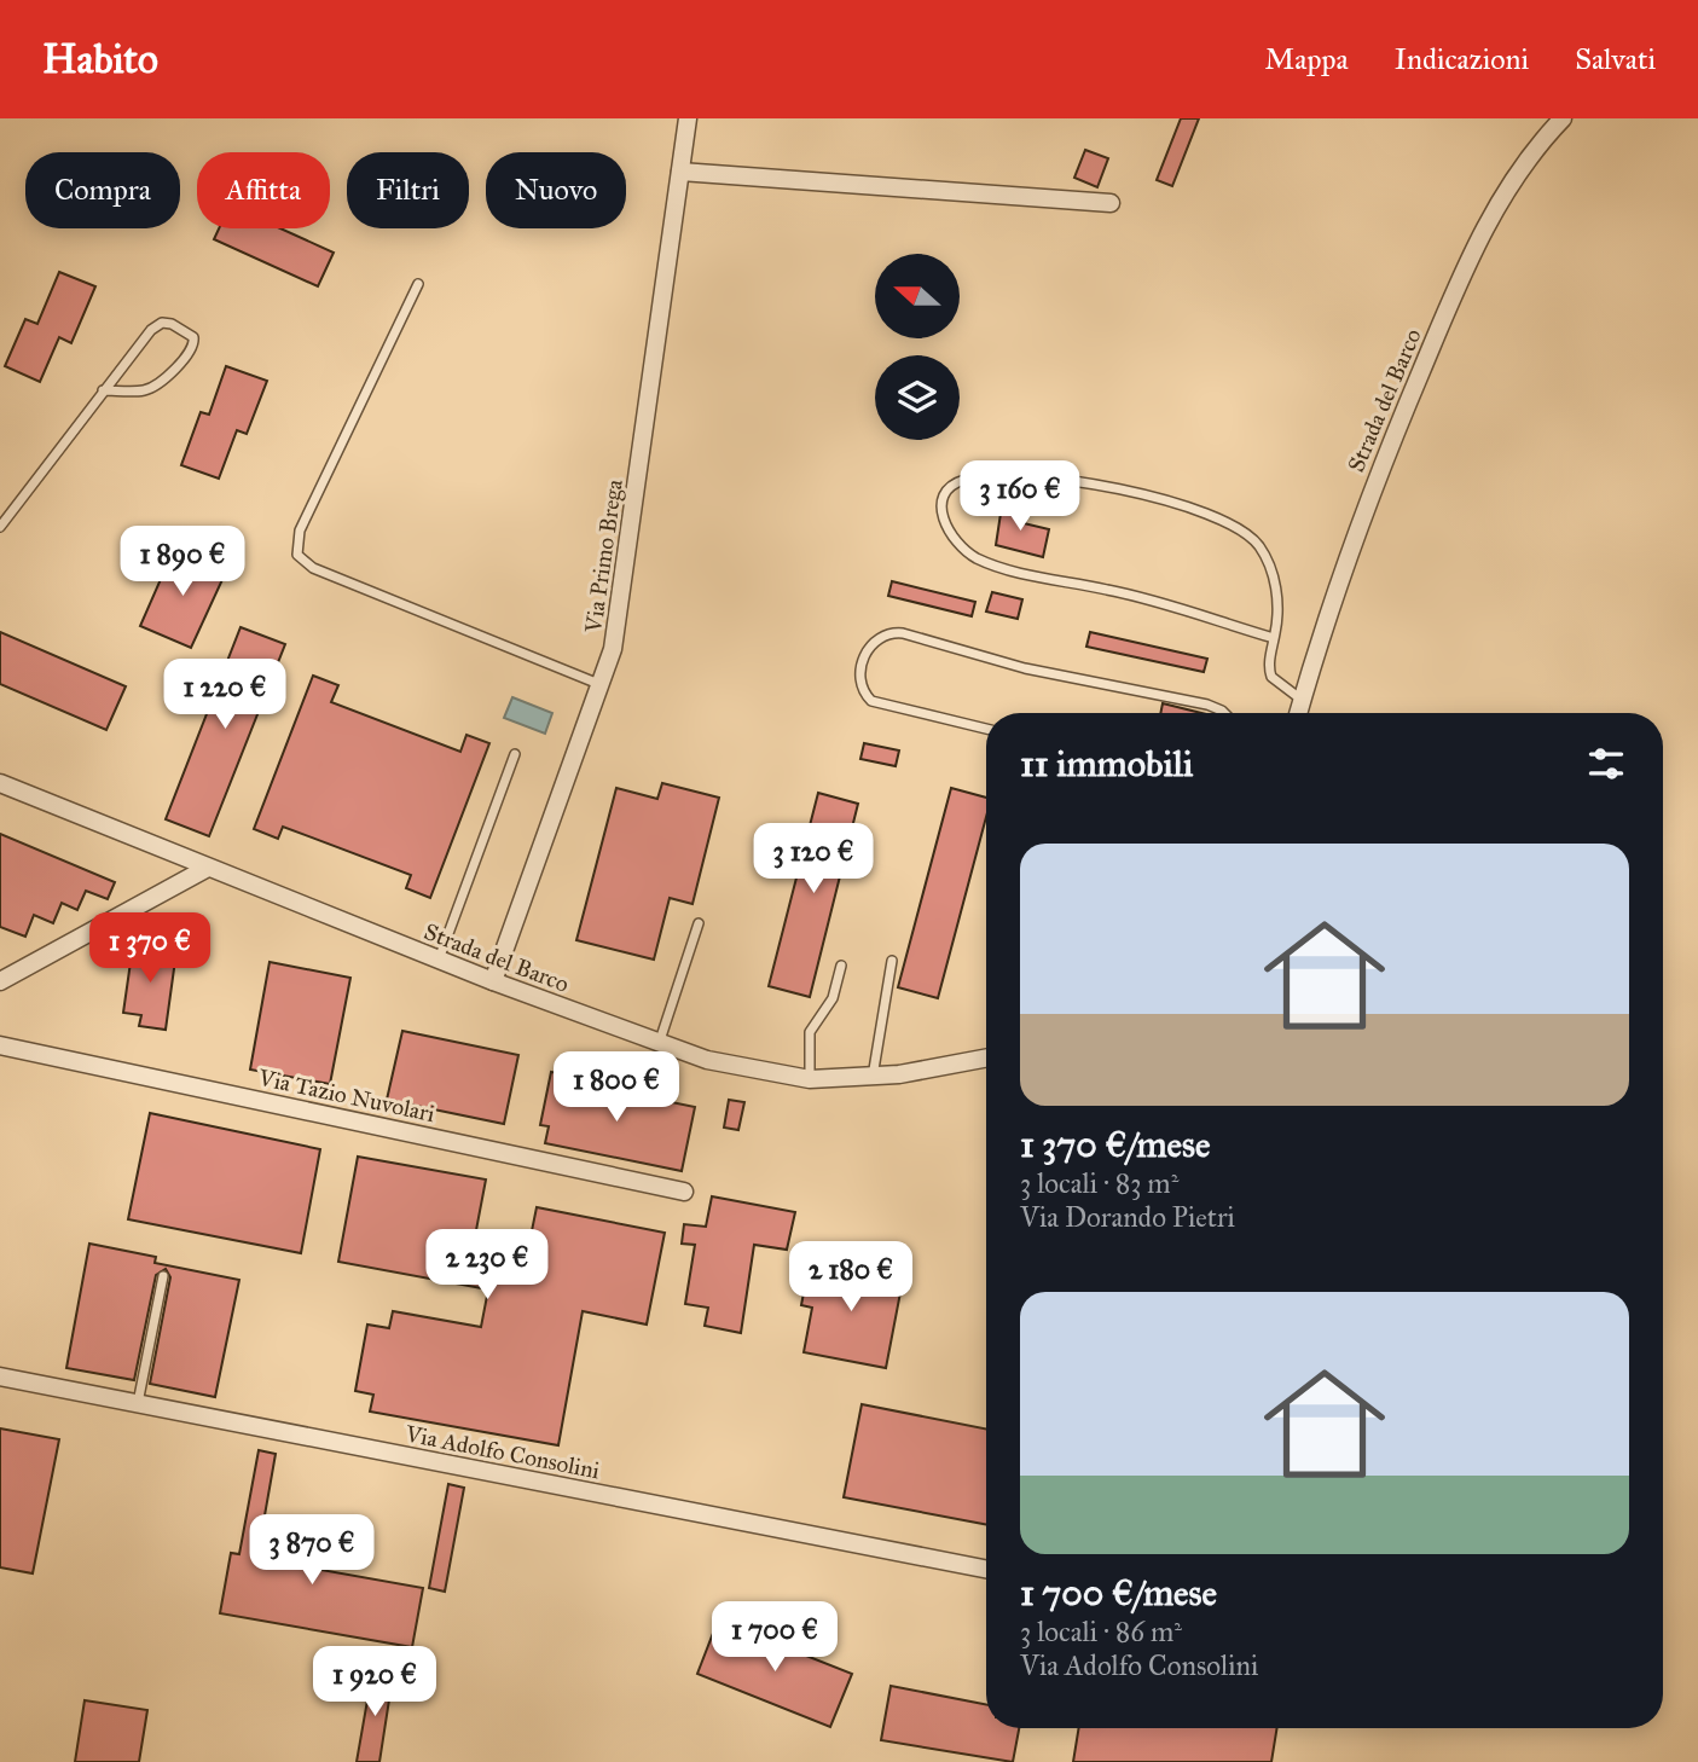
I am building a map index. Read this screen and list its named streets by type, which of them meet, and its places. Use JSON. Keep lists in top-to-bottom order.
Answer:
{
  "streets": {
    "street": [
      "Strada del Barco",
      "Via Primo Brega",
      "Via Tazio Nuvolari",
      "Via Adolfo Consolini"
    ]
  },
  "crossings": [
    ["Strada del Barco", "Via Primo Brega"]
  ],
  "north": "left",
  "page": {
    "header": "Habito",
    "nav": ["Mappa", "Indicazioni", "Salvati"],
    "chip": [
      "Compra",
      "Affitta",
      "Filtri",
      "Nuovo"
    ],
    "price": [
      "3 160 €",
      "1 890 €",
      "1 220 €",
      "3 120 €",
      "1 370 €",
      "1 800 €",
      "2 230 €",
      "2 180 €",
      "3 870 €",
      "1 700 €",
      "1 920 €"
    ],
    "heading": "11 immobili",
    "list": [
      {
        "name": "1 370 €/mese",
        "note": "3 locali · 83 m² · Via Dorando Pietri"
      },
      {
        "name": "1 700 €/mese",
        "note": "3 locali · 86 m² · Via Adolfo Consolini"
      }
    ]
  }
}
